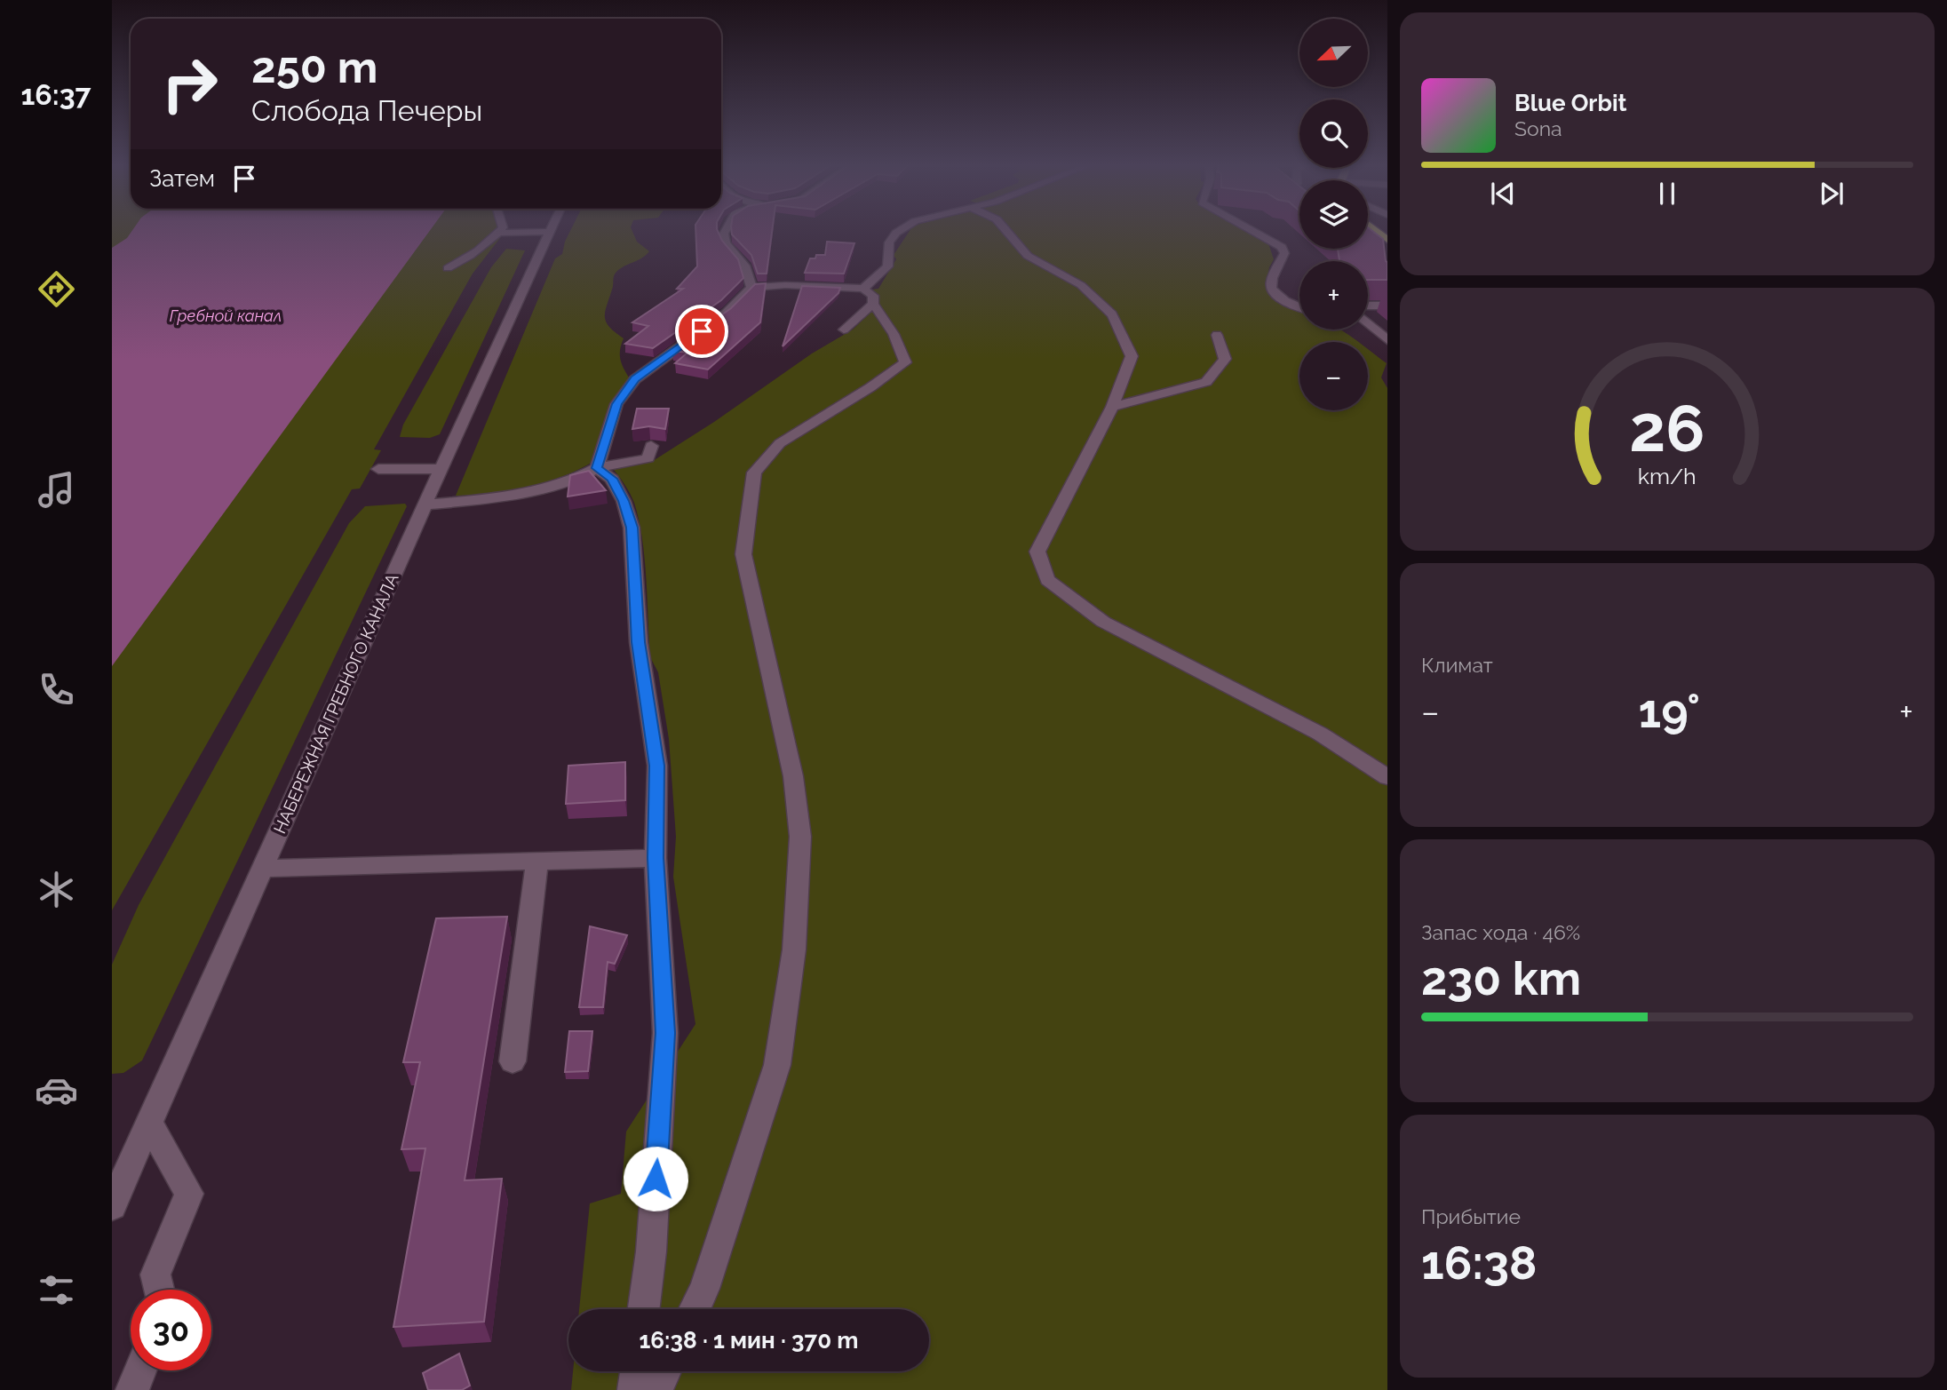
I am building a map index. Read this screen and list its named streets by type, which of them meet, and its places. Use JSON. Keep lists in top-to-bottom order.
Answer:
{
  "streets": {
    "street": ["НАБЕРЕЖНАЯ ГРЕБНОГО КАНАЛА"]
  },
  "water": ["Гребной канал"],
  "north": "bottom left",
  "page": {
    "tabs": "16:37",
    "map_buttons": ["+", "−"],
    "turn": ["250 m", "Слобода Печеры"],
    "song": ["Blue Orbit", "Sona"],
    "then": "Затем",
    "tile": [
      "Климат",
      ["Запас хода · 46%", "230 km"],
      ["Прибытие", "16:38"]
    ],
    "heat": ["−", "19°", "+"],
    "limit": "30",
    "trip": "16:38 · 1 мин · 370 m",
    "gauge": ["26", "km/h"]
  }
}
